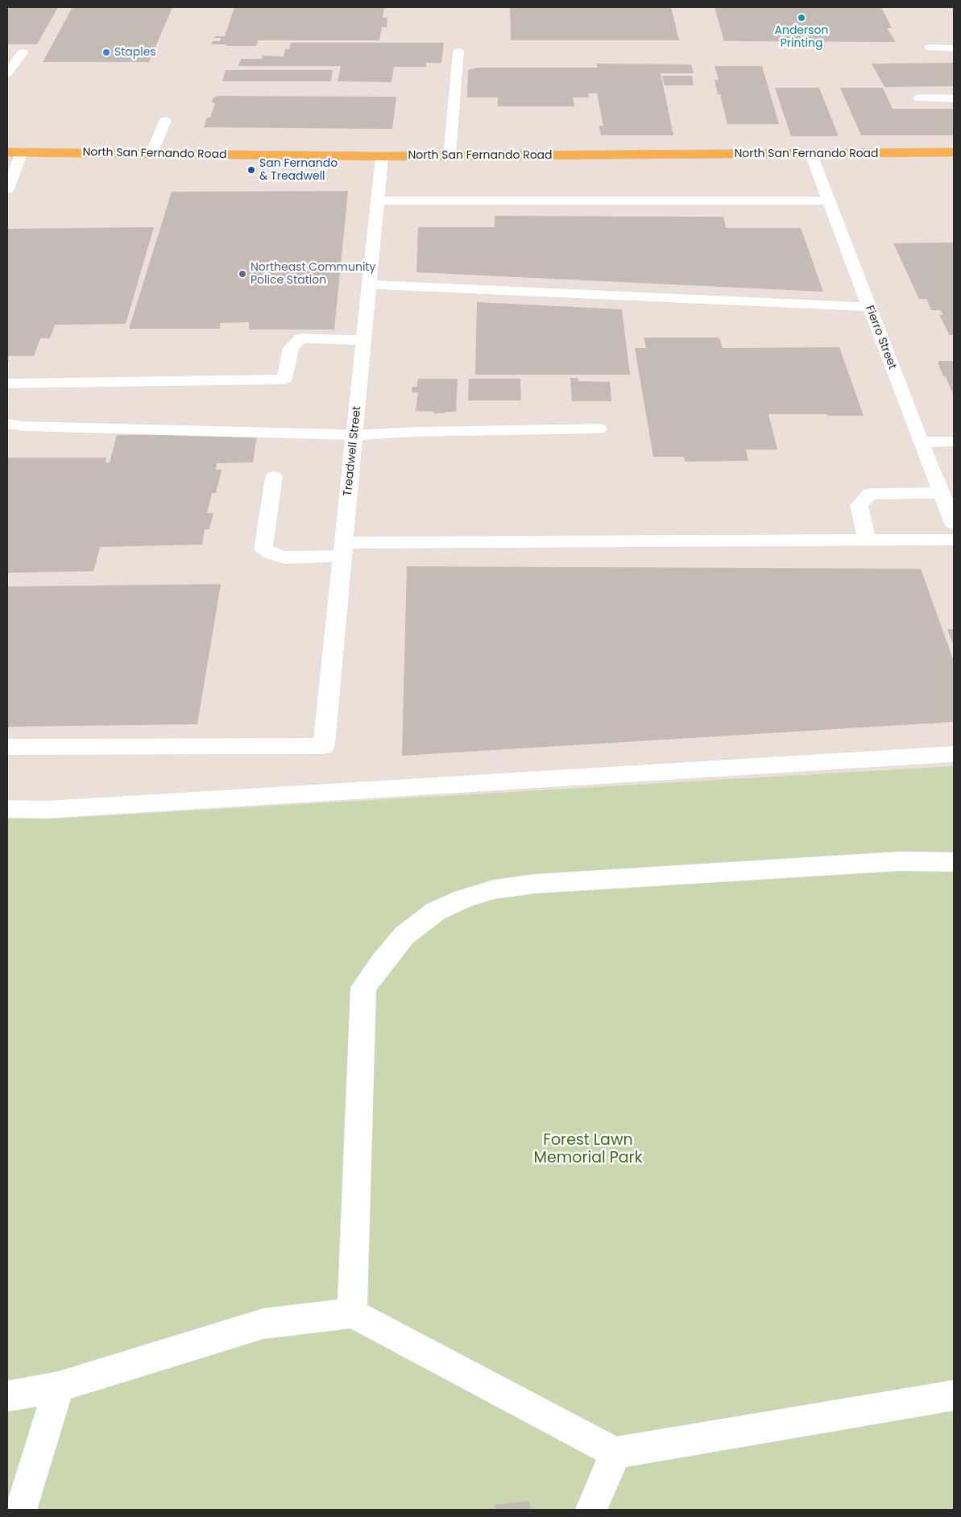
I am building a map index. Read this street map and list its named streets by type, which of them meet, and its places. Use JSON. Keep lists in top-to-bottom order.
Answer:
{
  "streets": {
    "main road": ["North San Fernando Road"],
    "street": ["Fierro Street", "Treadwell Street"]
  },
  "crossings": [
    ["North San Fernando Road", "Fierro Street"],
    ["North San Fernando Road", "Treadwell Street"]
  ],
  "parks": ["Forest Lawn Memorial Park"],
  "places": [
    "Anderson Printing",
    "Staples",
    "San Fernando & Treadwell",
    "Northeast Community Police Station"
  ]
}
